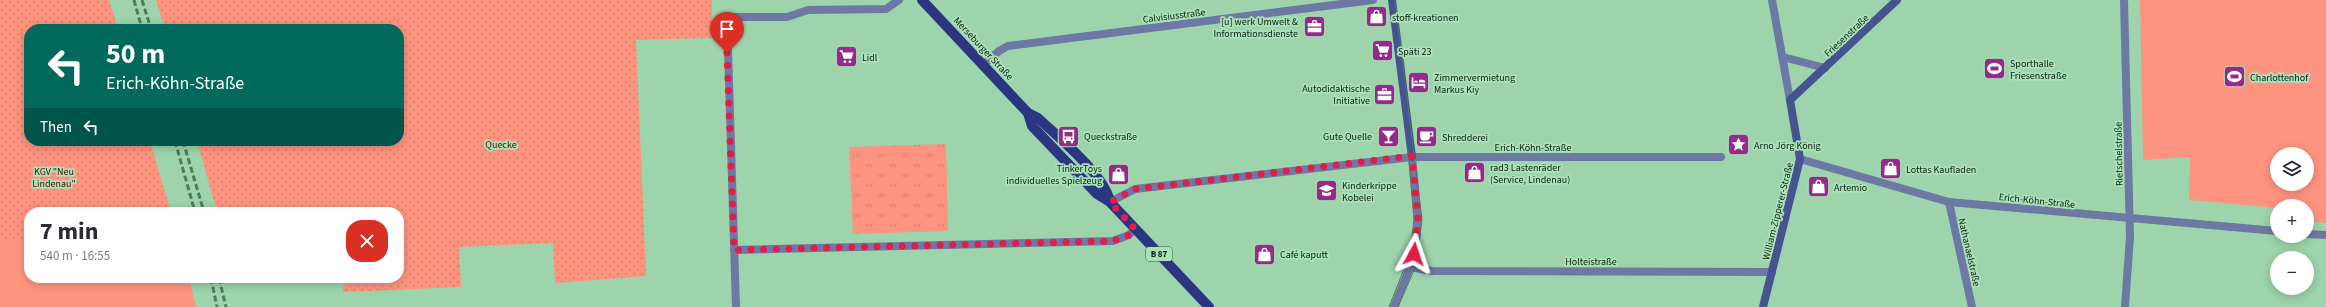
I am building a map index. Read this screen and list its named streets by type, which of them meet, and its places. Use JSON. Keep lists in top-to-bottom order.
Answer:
{
  "streets": {
    "main road": ["Merseburger Straße", "B 87"],
    "street": [
      "Calvisiusstraße",
      "Friesenstraße",
      "Erich-Köhn-Straße",
      "Rietschelstraße",
      "William-Zipperer-Straße",
      "Nathanaelstraße",
      "Holteistraße"
    ]
  },
  "crossings": [
    ["Calvisiusstraße", "Merseburger Straße"],
    ["Friesenstraße", "William-Zipperer-Straße"],
    ["Merseburger Straße", "Erich-Köhn-Straße"],
    ["Erich-Köhn-Straße", "Rietschelstraße"],
    ["Erich-Köhn-Straße", "William-Zipperer-Straße"],
    ["Erich-Köhn-Straße", "Nathanaelstraße"],
    ["William-Zipperer-Straße", "Holteistraße"]
  ],
  "parks": ["Quecke", "KGV \"Neu Lindenau\""],
  "places": {
    "shop": [
      "stoff-kreationen",
      "Lottas Kaufladen",
      "rad3 Lastenräder (Service, Lindenau)",
      "TinkerToys individuelles Spielzeug",
      "Artemio",
      "Café kaputt"
    ],
    "office": ["[u] werk Umwelt & Informationsdienste", "Autodidaktische Initiative"],
    "supermarket": ["Späti 23", "Lidl"],
    "sports": ["Sporthalle Friesenstraße", "Charlottenhof"],
    "hotel": ["Zimmervermietung Markus Kiy"],
    "bus stop": ["Queckstraße"],
    "bar": ["Gute Quelle"],
    "cafe": ["Shredderei"],
    "place": ["Arno Jörg König"],
    "school or university": ["Kinderkrippe Kobelei"]
  },
  "page": {
    "turn": ["50 m", "Erich-Köhn-Straße"],
    "then": "Then",
    "map_buttons": ["+", "−"],
    "heading": ["7 min", "540 m · 16:55"]
  }
}
